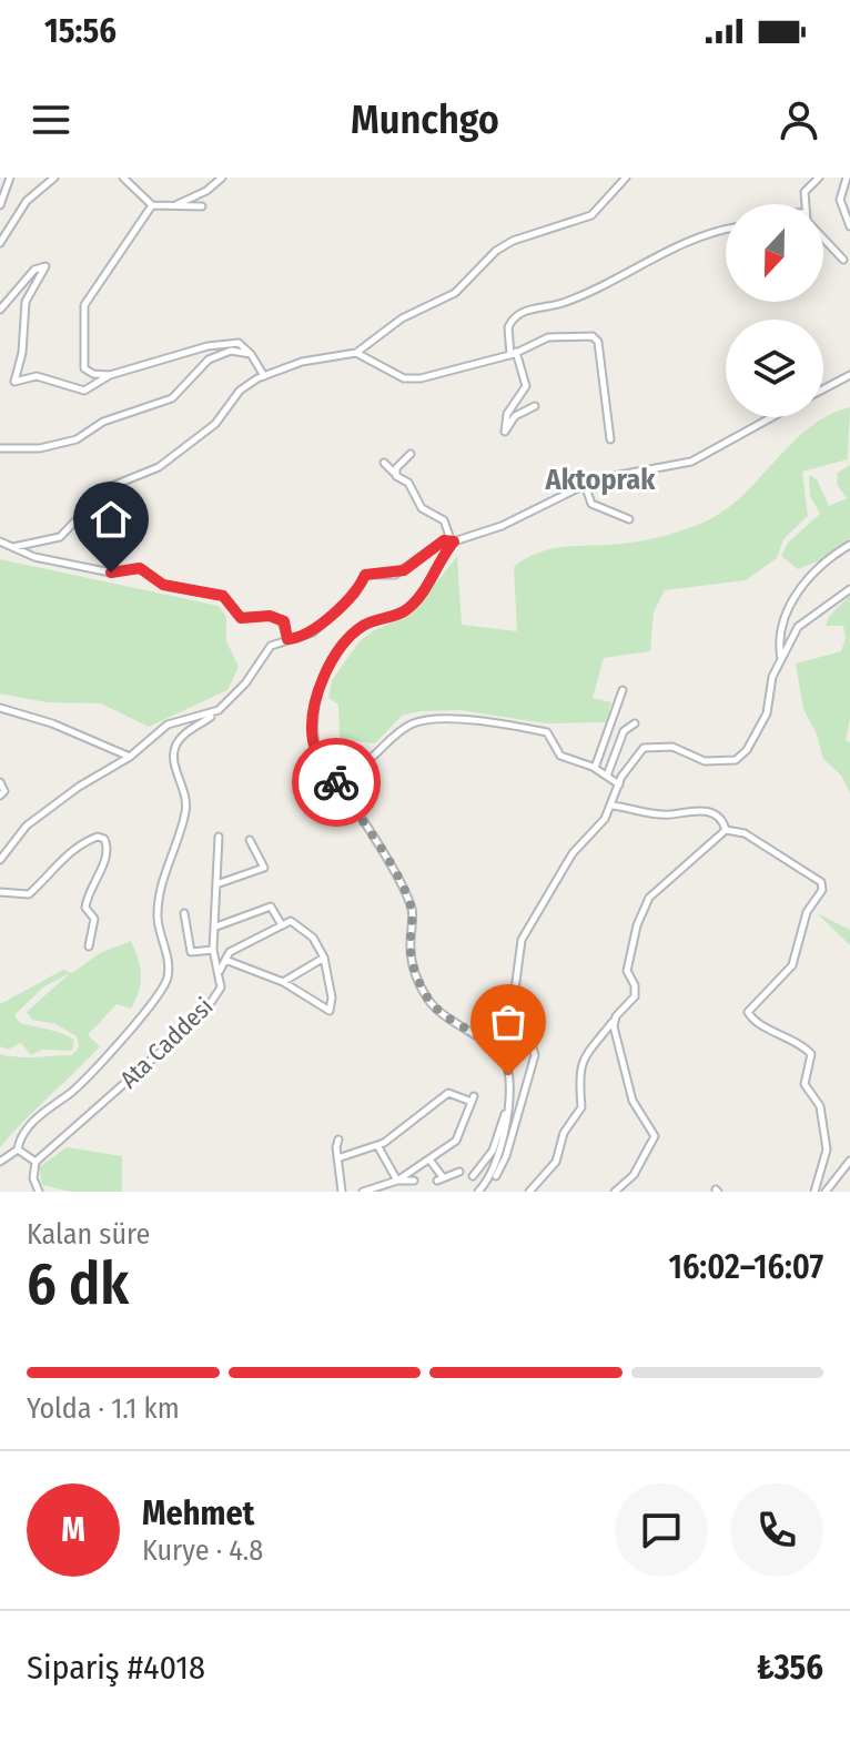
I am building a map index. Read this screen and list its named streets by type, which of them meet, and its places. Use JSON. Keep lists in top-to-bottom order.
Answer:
{
  "streets": {
    "street": ["Ata Caddesi"]
  },
  "districts": ["Aktoprak"],
  "north": "bottom",
  "page": {
    "status": "15:56",
    "header": "Munchgo",
    "heading": ["6 dk", "Kalan süre", "16:02–16:07"],
    "panel": [
      "Mehmet",
      "Kurye · 4.8",
      "Sipariş #4018",
      "₺356"
    ],
    "bar": "Yolda · 1.1 km",
    "round": "M"
  }
}
